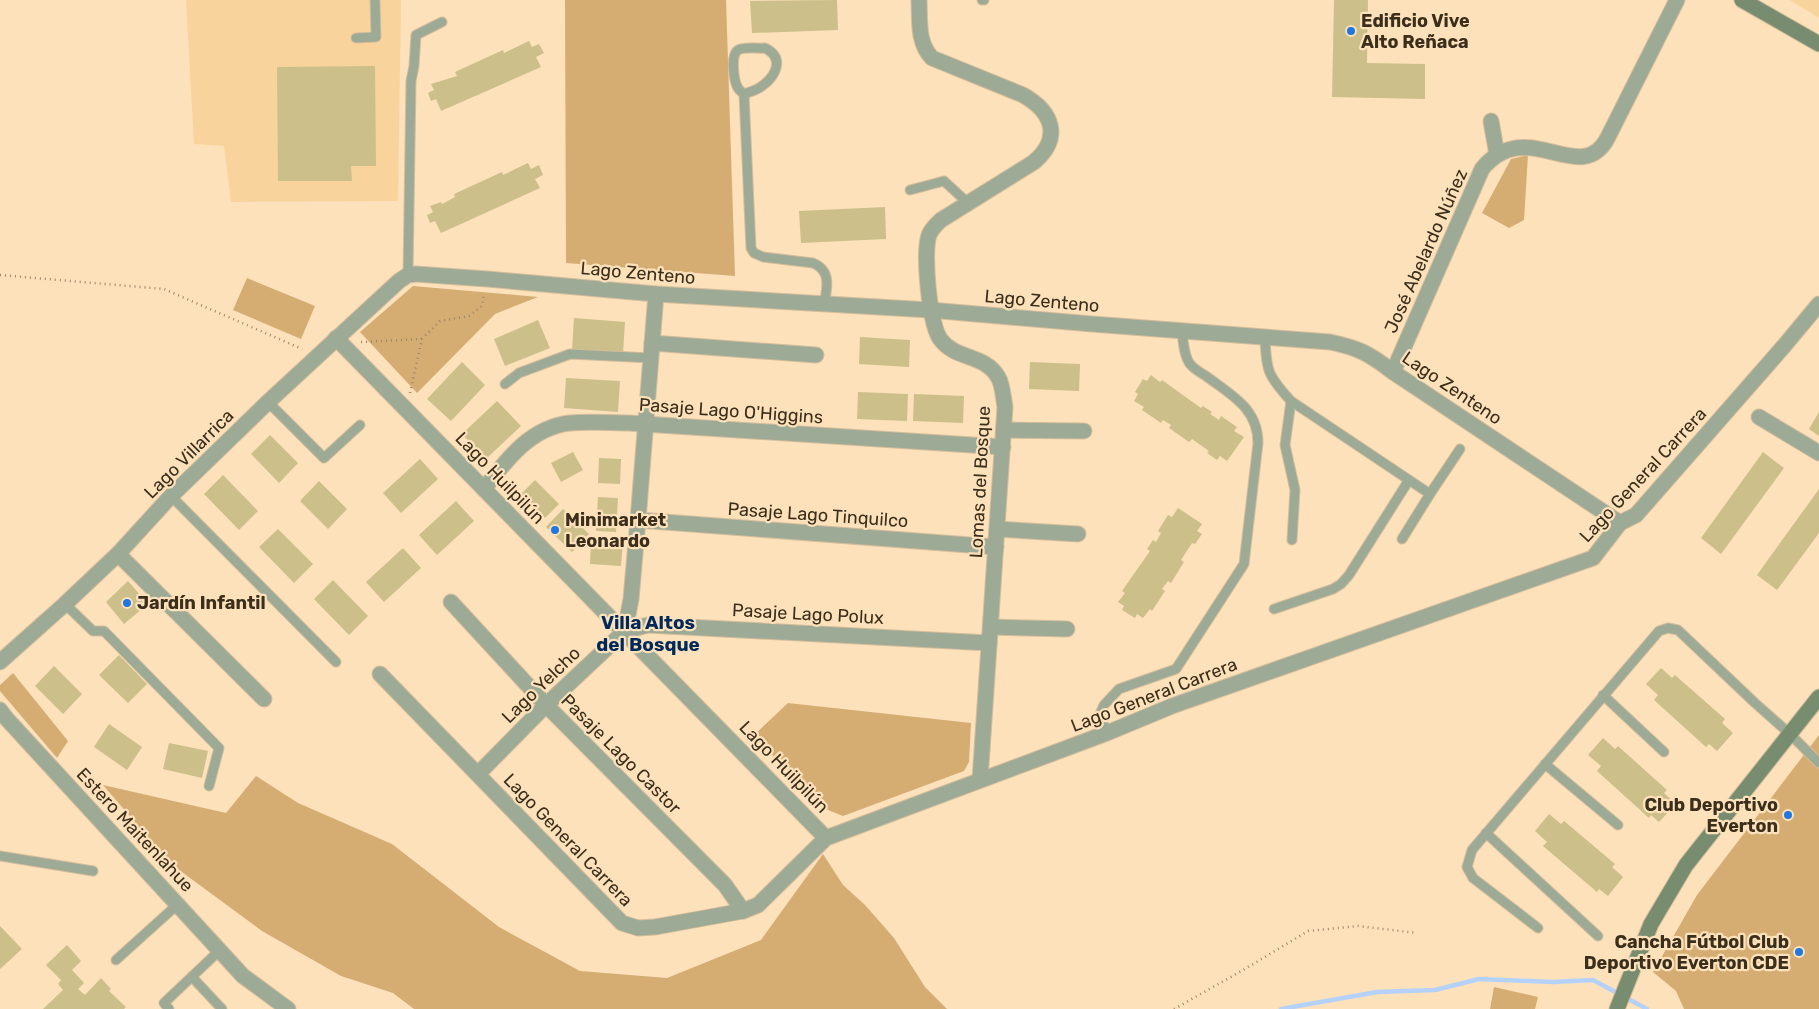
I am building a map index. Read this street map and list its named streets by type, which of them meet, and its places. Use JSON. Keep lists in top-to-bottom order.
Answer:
{
  "streets": {
    "street": [
      "José Abelardo Núñez",
      "Lago Zenteno",
      "Pasaje Lago O'Higgins",
      "Lago Villarrica",
      "Lago General Carrera",
      "Lago Huilpilún",
      "Lomas del Bosque",
      "Pasaje Lago Tinquilco",
      "Pasaje Lago Polux",
      "Lago Yelcho",
      "Pasaje Lago Castor",
      "Estero Maitenlahue"
    ]
  },
  "crossings": [
    ["José Abelardo Núñez", "Lago Zenteno"],
    ["Lago Zenteno", "Lago Villarrica"],
    ["Lago Zenteno", "Lago General Carrera"],
    ["Lago Zenteno", "Lomas del Bosque"],
    ["Pasaje Lago O'Higgins", "Lago Huilpilún"],
    ["Pasaje Lago O'Higgins", "Lomas del Bosque"],
    ["Lago Villarrica", "Lago Huilpilún"],
    ["Lago General Carrera", "Lago Huilpilún"],
    ["Lago General Carrera", "Lomas del Bosque"],
    ["Lago General Carrera", "Lago Yelcho"],
    ["Lago General Carrera", "Pasaje Lago Castor"],
    ["Lago Huilpilún", "Pasaje Lago Polux"],
    ["Lago Huilpilún", "Lago Yelcho"],
    ["Lomas del Bosque", "Pasaje Lago Tinquilco"],
    ["Lomas del Bosque", "Pasaje Lago Polux"],
    ["Pasaje Lago Polux", "Lago Yelcho"],
    ["Lago Yelcho", "Pasaje Lago Castor"]
  ],
  "districts": ["Villa Altos del Bosque"],
  "places": [
    "Edificio Vive Alto Reñaca",
    "Minimarket Leonardo",
    "Jardín Infantil",
    "Club Deportivo Everton",
    "Cancha Fútbol Club Deportivo Everton CDE"
  ]
}
